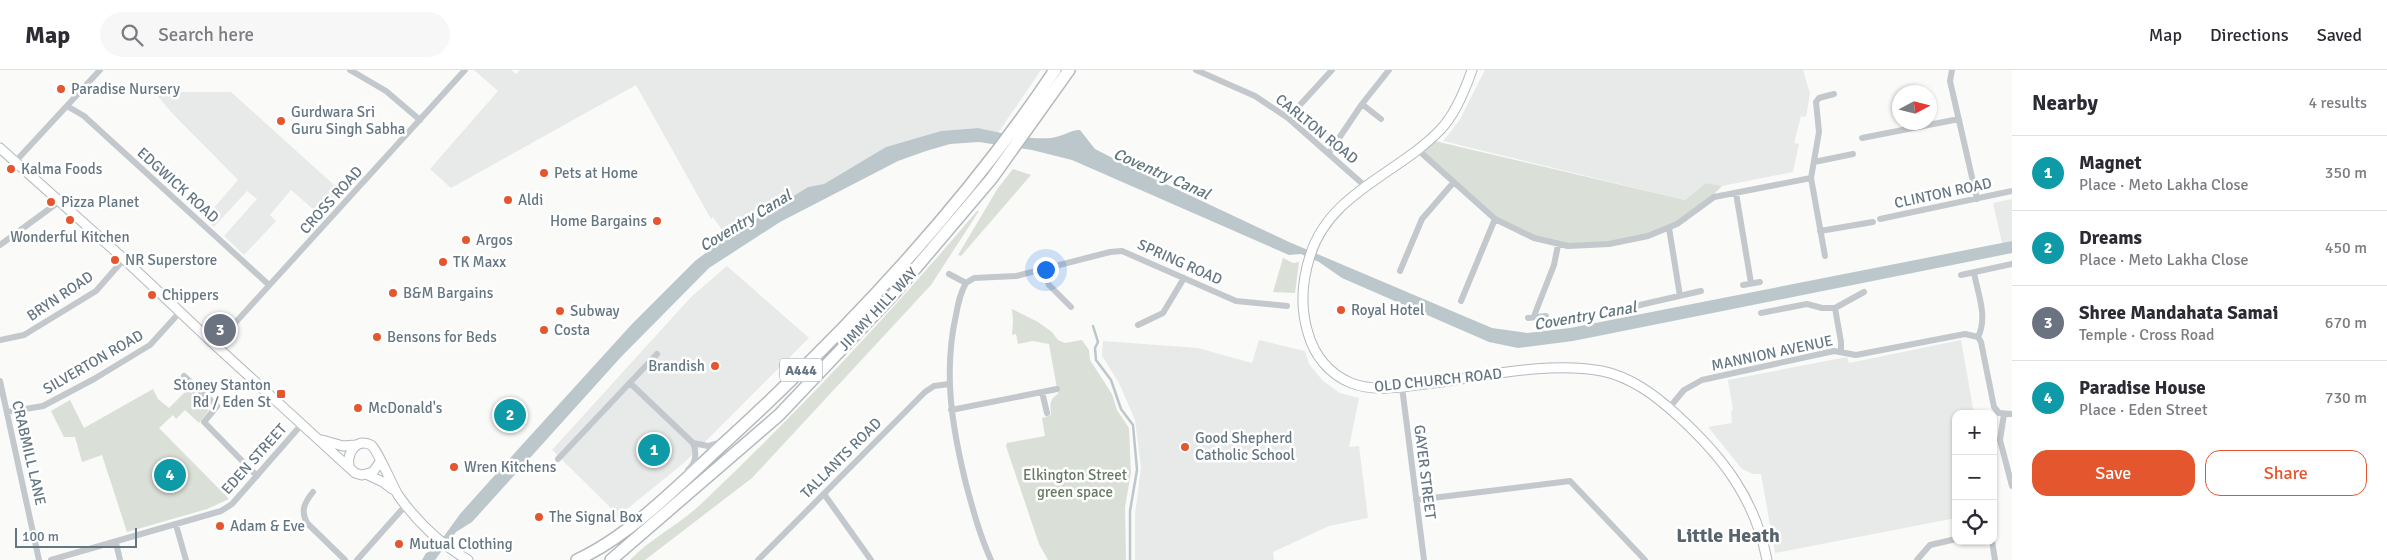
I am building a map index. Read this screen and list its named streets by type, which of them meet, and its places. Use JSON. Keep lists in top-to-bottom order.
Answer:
{
  "streets": {
    "highway": ["JIMMY HILL WAY", "A444"],
    "main road": ["OLD CHURCH ROAD"],
    "street": [
      "CARLTON ROAD",
      "EDGWICK ROAD",
      "CLINTON ROAD",
      "CROSS ROAD",
      "SPRING ROAD",
      "BRYN ROAD",
      "MANNION AVENUE",
      "SILVERTON ROAD",
      "CRABMILL LANE",
      "TALLANTS ROAD",
      "EDEN STREET",
      "GAYER STREET"
    ]
  },
  "crossings": [
    ["CARLTON ROAD", "OLD CHURCH ROAD"],
    ["EDGWICK ROAD", "CROSS ROAD"],
    ["MANNION AVENUE", "OLD CHURCH ROAD"],
    ["SILVERTON ROAD", "CRABMILL LANE"],
    ["OLD CHURCH ROAD", "GAYER STREET"]
  ],
  "districts": ["Little Heath"],
  "water": ["Coventry Canal"],
  "parks": ["Elkington Street green space"],
  "places": {
    "other": [
      "Paradise Nursery",
      "Gurdwara Sri Guru Singh Sabha",
      "Kalma Foods",
      "Pets at Home",
      "Aldi",
      "Pizza Planet",
      "Wonderful Kitchen",
      "Home Bargains",
      "Argos",
      "NR Superstore",
      "TK Maxx",
      "B&M Bargains",
      "Chippers",
      "Royal Hotel",
      "Subway",
      "Costa",
      "Bensons for Beds",
      "Brandish",
      "McDonald's",
      "Good Shepherd Catholic School",
      "Wren Kitchens",
      "The Signal Box",
      "Adam & Eve",
      "Mutual Clothing"
    ],
    "transit": ["Stoney Stanton Rd / Eden St"]
  },
  "scale_bar": "100 m",
  "north": "right",
  "page": {
    "header": "Map",
    "search": "Search here",
    "nav": ["Map", "Directions", "Saved"],
    "heading": ["Nearby", "4 results"],
    "list": [
      {
        "mark": "1",
        "name": "Magnet",
        "note": "Place · Meto Lakha Close",
        "value": "350 m"
      },
      {
        "mark": "2",
        "name": "Dreams",
        "note": "Place · Meto Lakha Close",
        "value": "450 m"
      },
      {
        "mark": "3",
        "name": "Shree Mandahata Samai",
        "note": "Temple · Cross Road",
        "value": "670 m"
      },
      {
        "mark": "4",
        "name": "Paradise House",
        "note": "Place · Eden Street",
        "value": "730 m"
      }
    ],
    "pins": [
      "3",
      "2",
      "1",
      "4"
    ],
    "map_buttons": ["+", "−"],
    "buttons": ["Save", "Share"],
    "scale": "100 m"
  }
}
